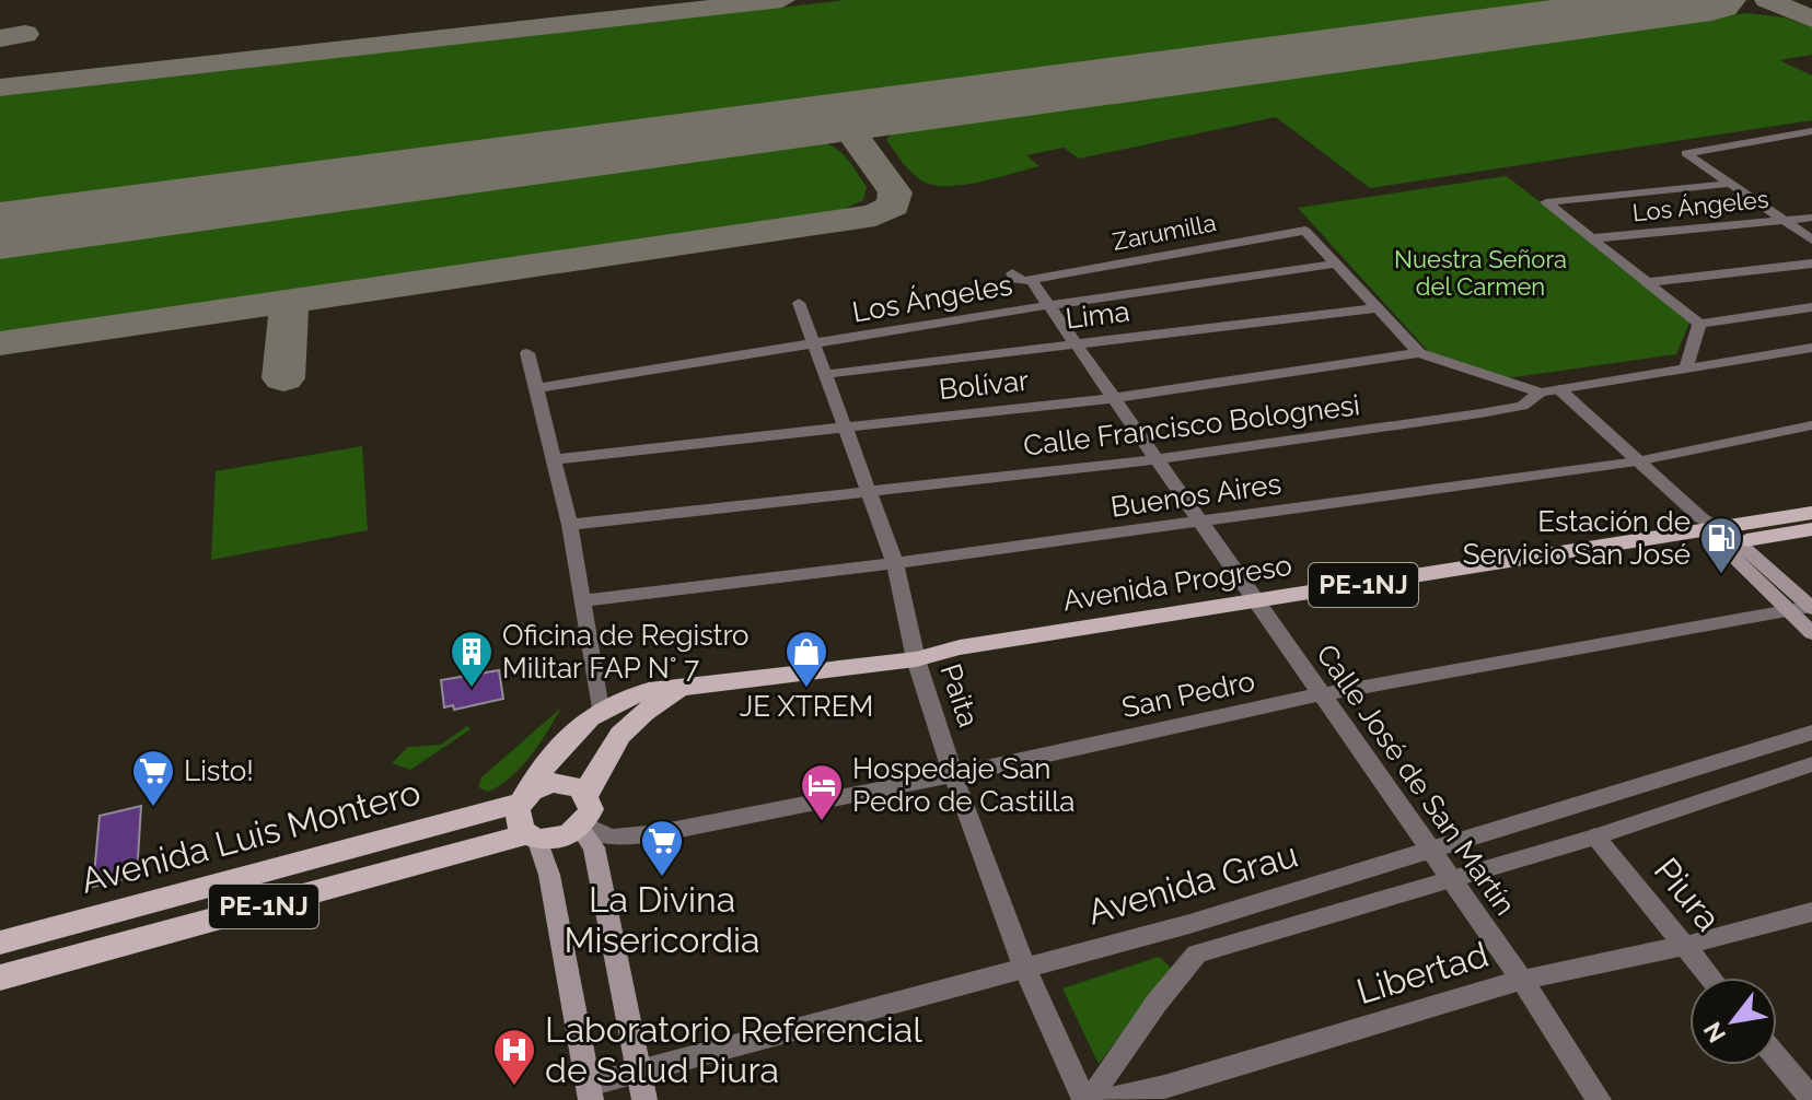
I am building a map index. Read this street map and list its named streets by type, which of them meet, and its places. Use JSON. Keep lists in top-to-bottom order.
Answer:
{
  "streets": {
    "main road": ["Avenida Progreso", "PE-1NJ", "Avenida Luis Montero"],
    "street": [
      "Los Ángeles",
      "Zarumilla",
      "Lima",
      "Bolívar",
      "Calle Francisco Bolognesi",
      "Buenos Aires",
      "San Pedro",
      "Paita",
      "Calle José de San Martín",
      "Avenida Grau",
      "Piura",
      "Libertad"
    ]
  },
  "crossings": [
    ["Los Ángeles", "Zarumilla"],
    ["Los Ángeles", "Paita"],
    ["Los Ángeles", "Calle José de San Martín"],
    ["Zarumilla", "Calle José de San Martín"],
    ["Lima", "Paita"],
    ["Lima", "Calle José de San Martín"],
    ["Bolívar", "Paita"],
    ["Bolívar", "Calle José de San Martín"],
    ["Calle Francisco Bolognesi", "Paita"],
    ["Calle Francisco Bolognesi", "Calle José de San Martín"],
    ["Buenos Aires", "Paita"],
    ["Buenos Aires", "Calle José de San Martín"],
    ["Avenida Progreso", "PE-1NJ"],
    ["Avenida Progreso", "San Pedro"],
    ["Avenida Progreso", "Paita"],
    ["Avenida Progreso", "Calle José de San Martín"],
    ["Avenida Progreso", "Avenida Luis Montero"],
    ["PE-1NJ", "San Pedro"],
    ["PE-1NJ", "Avenida Luis Montero"],
    ["San Pedro", "Paita"],
    ["San Pedro", "Calle José de San Martín"],
    ["San Pedro", "Avenida Luis Montero"],
    ["Paita", "Avenida Grau"],
    ["Calle José de San Martín", "Avenida Grau"],
    ["Calle José de San Martín", "Libertad"],
    ["Piura", "Libertad"]
  ],
  "parks": ["Nuestra Señora del Carmen"],
  "places": {
    "fuel station": ["Estación de Servicio San José"],
    "building": ["Oficina de Registro Militar FAP N° 7"],
    "shop": ["JE XTREM"],
    "supermarket": ["Listo!", "La Divina Misericordia"],
    "hotel": ["Hospedaje San Pedro de Castilla"],
    "hospital": ["Laboratorio Referencial de Salud Piura"]
  },
  "north": "bottom left"
}
